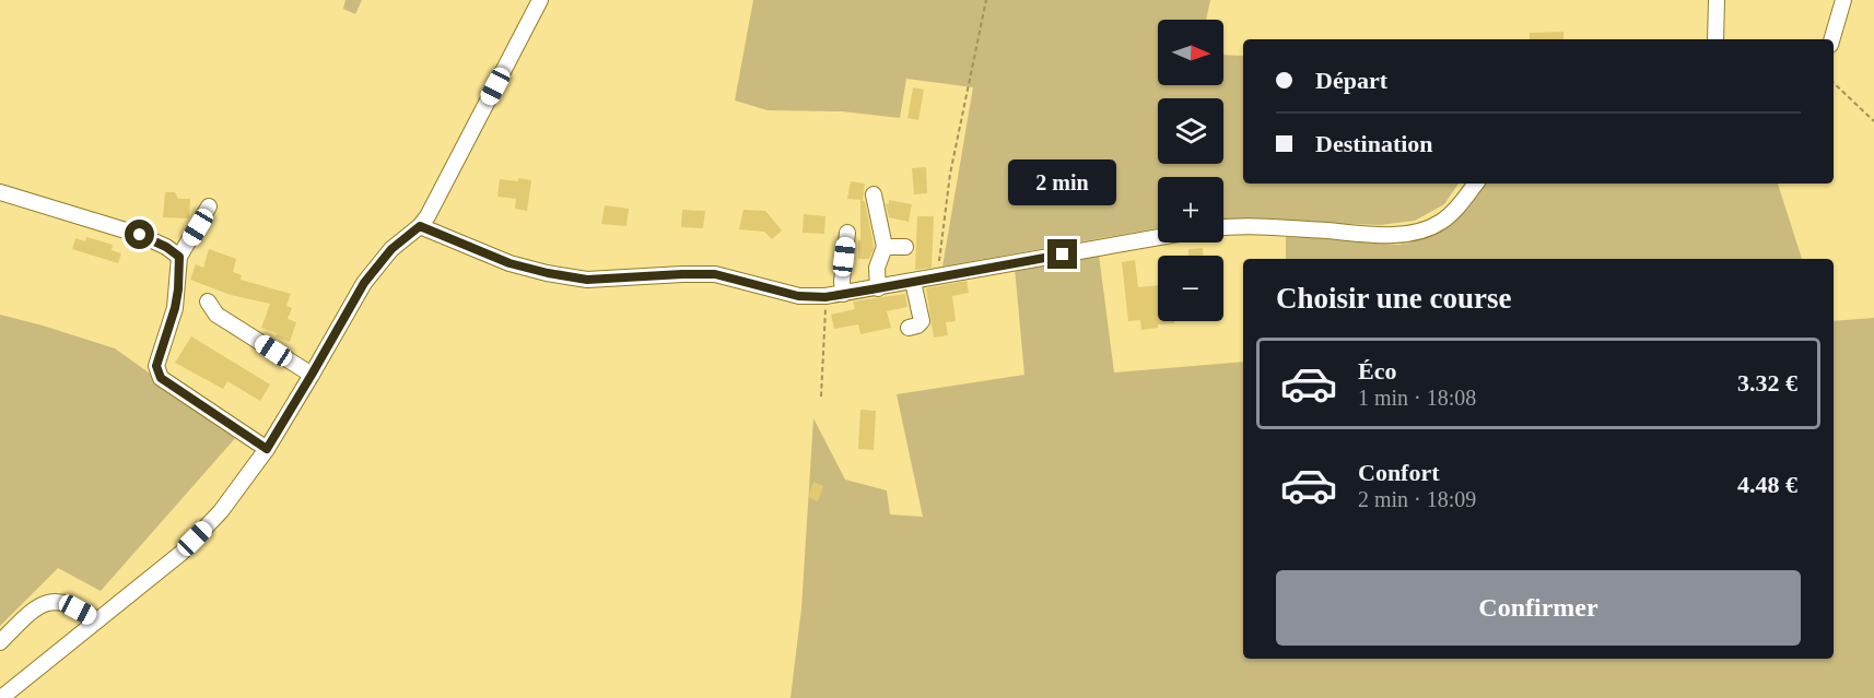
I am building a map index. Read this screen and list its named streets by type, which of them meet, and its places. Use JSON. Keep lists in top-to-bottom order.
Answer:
{
  "north": "right",
  "page": {
    "map_buttons": ["+", "−"],
    "banner": ["Départ", "Destination"],
    "bubble": "2 min",
    "heading": "Choisir une course",
    "list": [
      {
        "name": "Éco",
        "note": "1 min · 18:08",
        "value": "3.32 €"
      },
      {
        "name": "Confort",
        "note": "2 min · 18:09",
        "value": "4.48 €"
      }
    ],
    "buttons": "Confirmer"
  }
}
